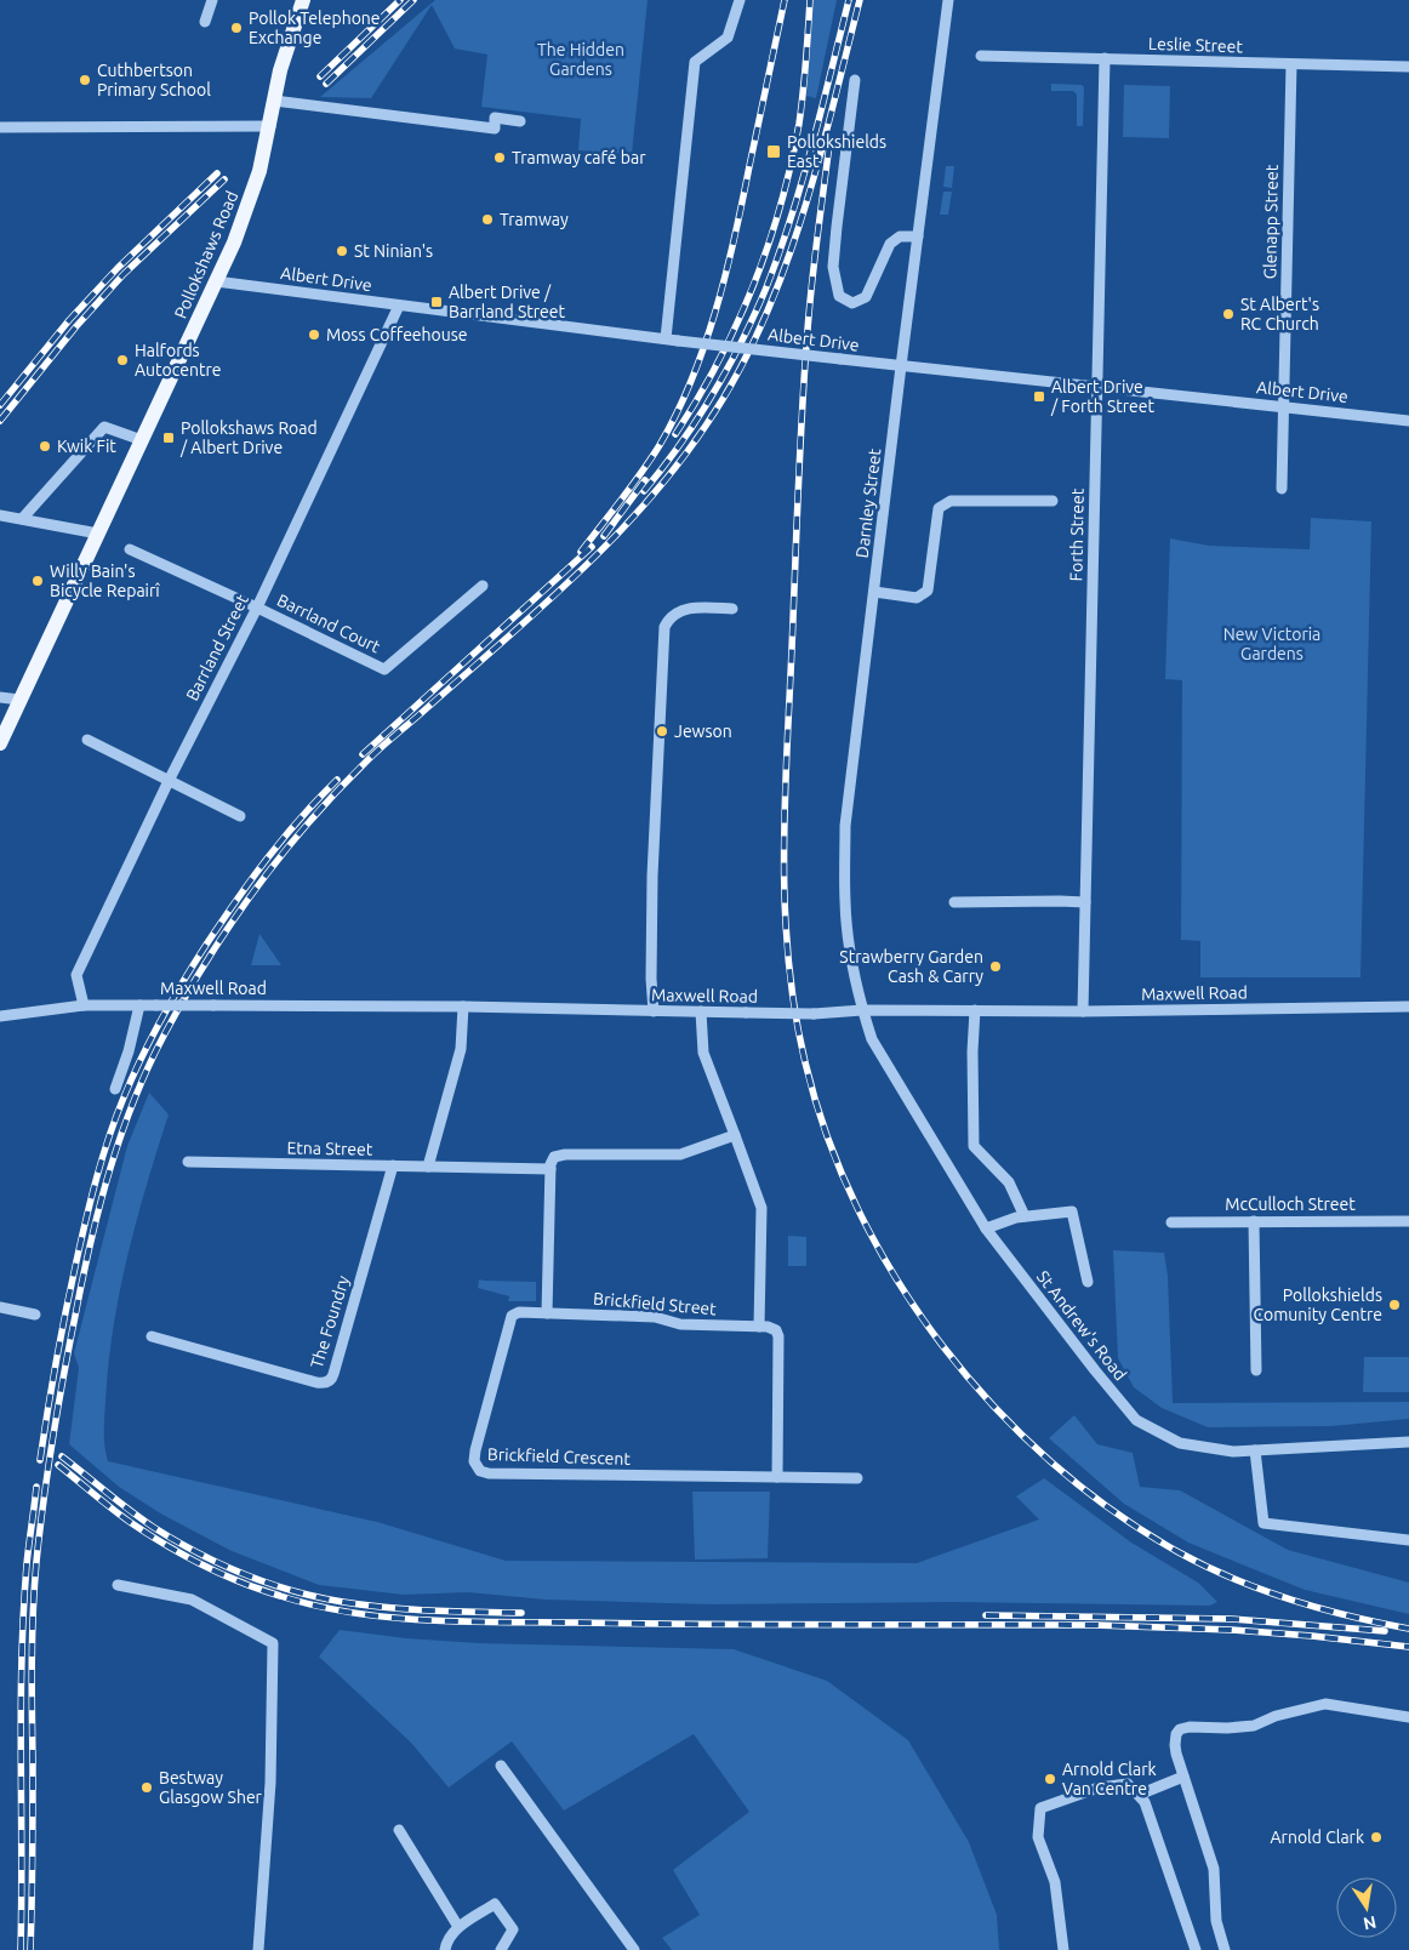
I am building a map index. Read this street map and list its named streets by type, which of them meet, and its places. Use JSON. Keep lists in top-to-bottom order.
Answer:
{
  "streets": {
    "main road": ["Pollokshaws Road"],
    "street": [
      "Leslie Street",
      "Glenapp Street",
      "Albert Drive",
      "Darnley Street",
      "Forth Street",
      "Barrland Court",
      "Barrland Street",
      "Maxwell Road",
      "Etna Street",
      "McCulloch Street",
      "Brickfield Street",
      "The Foundry",
      "St Andrew's Road",
      "Brickfield Crescent"
    ]
  },
  "crossings": [
    ["Leslie Street", "Glenapp Street"],
    ["Leslie Street", "Forth Street"],
    ["Glenapp Street", "Albert Drive"],
    ["Pollokshaws Road", "Albert Drive"],
    ["Albert Drive", "Darnley Street"],
    ["Albert Drive", "Forth Street"],
    ["Albert Drive", "Barrland Street"],
    ["Darnley Street", "Maxwell Road"],
    ["Darnley Street", "St Andrew's Road"],
    ["Forth Street", "Maxwell Road"],
    ["Barrland Court", "Barrland Street"],
    ["Barrland Street", "Maxwell Road"],
    ["Maxwell Road", "St Andrew's Road"],
    ["Etna Street", "The Foundry"],
    ["Brickfield Street", "Brickfield Crescent"]
  ],
  "parks": ["The Hidden Gardens", "New Victoria Gardens"],
  "places": {
    "other": [
      "Pollok Telephone Exchange",
      "Cuthbertson Primary School",
      "Tramway café bar",
      "Tramway",
      "St Ninian's",
      "St Albert's RC Church",
      "Moss Coffeehouse",
      "Halfords Autocentre",
      "Kwik Fit",
      "Willy Bain's Bicycle Repairî",
      "Jewson",
      "Strawberry Garden Cash & Carry",
      "Pollokshields Comunity Centre",
      "Arnold Clark Van Centre",
      "Bestway Glasgow Sher",
      "Arnold Clark"
    ],
    "transit": [
      "Pollokshields East",
      "Albert Drive / Barrland Street",
      "Albert Drive / Forth Street",
      "Pollokshaws Road / Albert Drive"
    ]
  },
  "north": "bottom"
}
